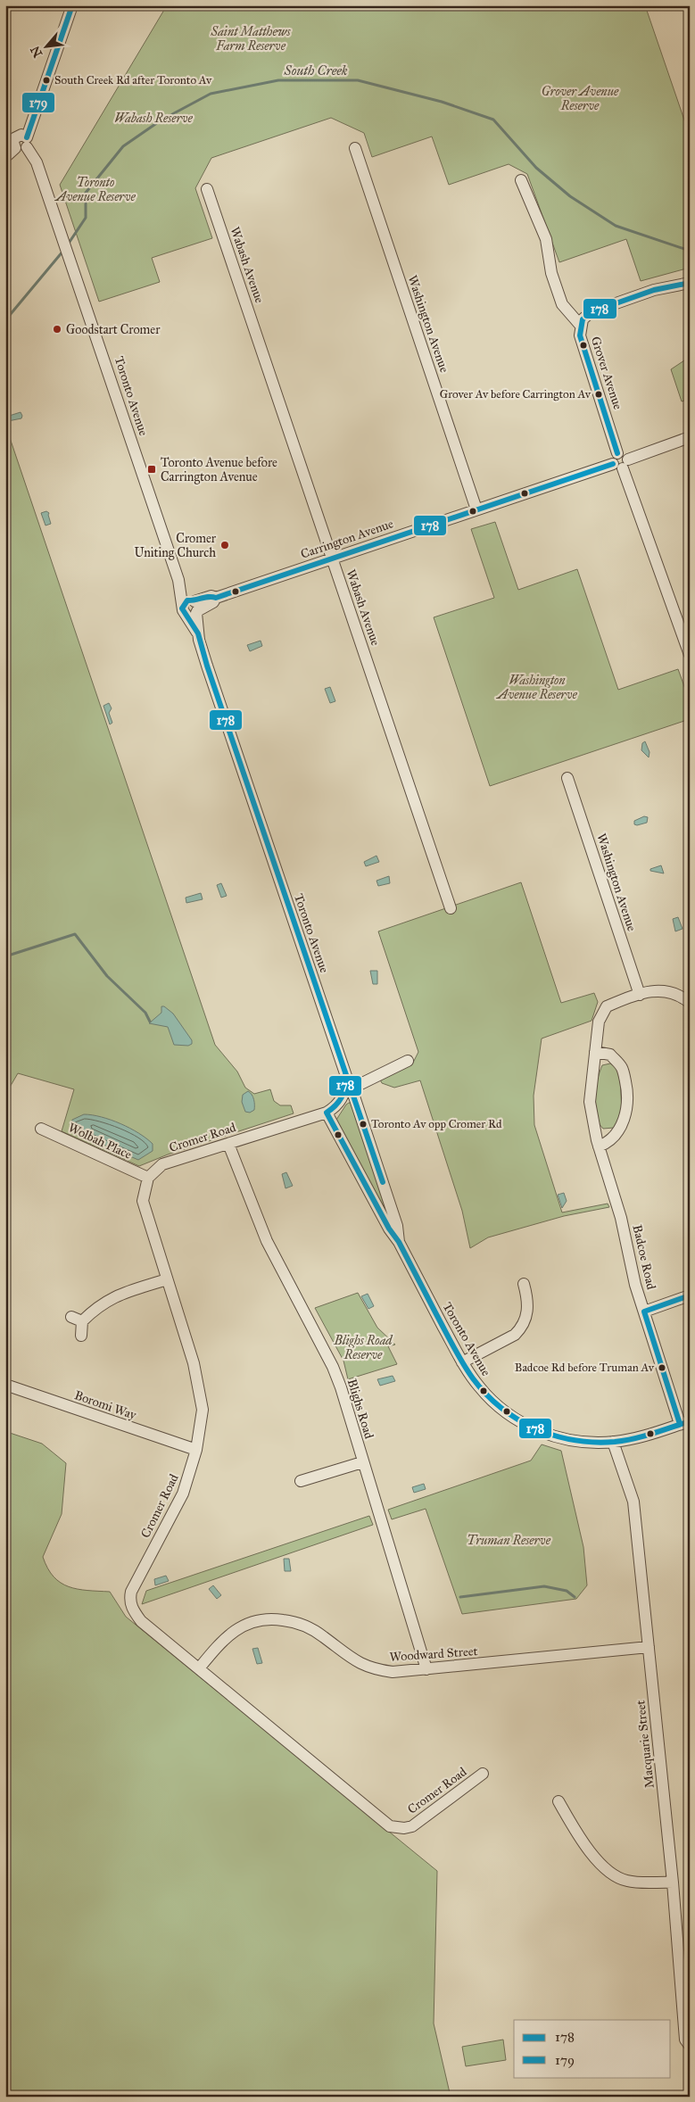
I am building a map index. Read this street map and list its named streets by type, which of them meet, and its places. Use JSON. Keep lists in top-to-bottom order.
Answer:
{
  "streets": {
    "street": [
      "Wabash Avenue",
      "Washington Avenue",
      "Grover Avenue",
      "Toronto Avenue",
      "Carrington Avenue",
      "Cromer Road",
      "Wolbah Place",
      "Badcoe Road",
      "Boromi Way",
      "Blighs Road",
      "Woodward Street",
      "Macquarie Street"
    ]
  },
  "crossings": [
    ["Wabash Avenue", "Carrington Avenue"],
    ["Washington Avenue", "Carrington Avenue"],
    ["Washington Avenue", "Badcoe Road"],
    ["Grover Avenue", "Carrington Avenue"],
    ["Toronto Avenue", "Carrington Avenue"],
    ["Toronto Avenue", "Cromer Road"],
    ["Toronto Avenue", "Badcoe Road"],
    ["Toronto Avenue", "Macquarie Street"],
    ["Cromer Road", "Wolbah Place"],
    ["Cromer Road", "Boromi Way"],
    ["Cromer Road", "Blighs Road"],
    ["Cromer Road", "Woodward Street"],
    ["Blighs Road", "Woodward Street"],
    ["Woodward Street", "Macquarie Street"]
  ],
  "water": ["South Creek"],
  "parks": [
    "Saint Matthews Farm Reserve",
    "Grover Avenue Reserve",
    "Wabash Reserve",
    "Toronto Avenue Reserve",
    "Washington Avenue Reserve",
    "Blighs Road Reserve",
    "Truman Reserve"
  ],
  "places": {
    "other": [
      "South Creek Rd after Toronto Av",
      "Goodstart Cromer",
      "Grover Av before Carrington Av",
      "Cromer Uniting Church",
      "Toronto Av opp Cromer Rd",
      "Badcoe Rd before Truman Av"
    ],
    "transit": ["Toronto Avenue before Carrington Avenue"]
  },
  "lines": ["transit line 179", "transit line 178"],
  "legend": ["178", "179"],
  "north": "bottom left"
}
